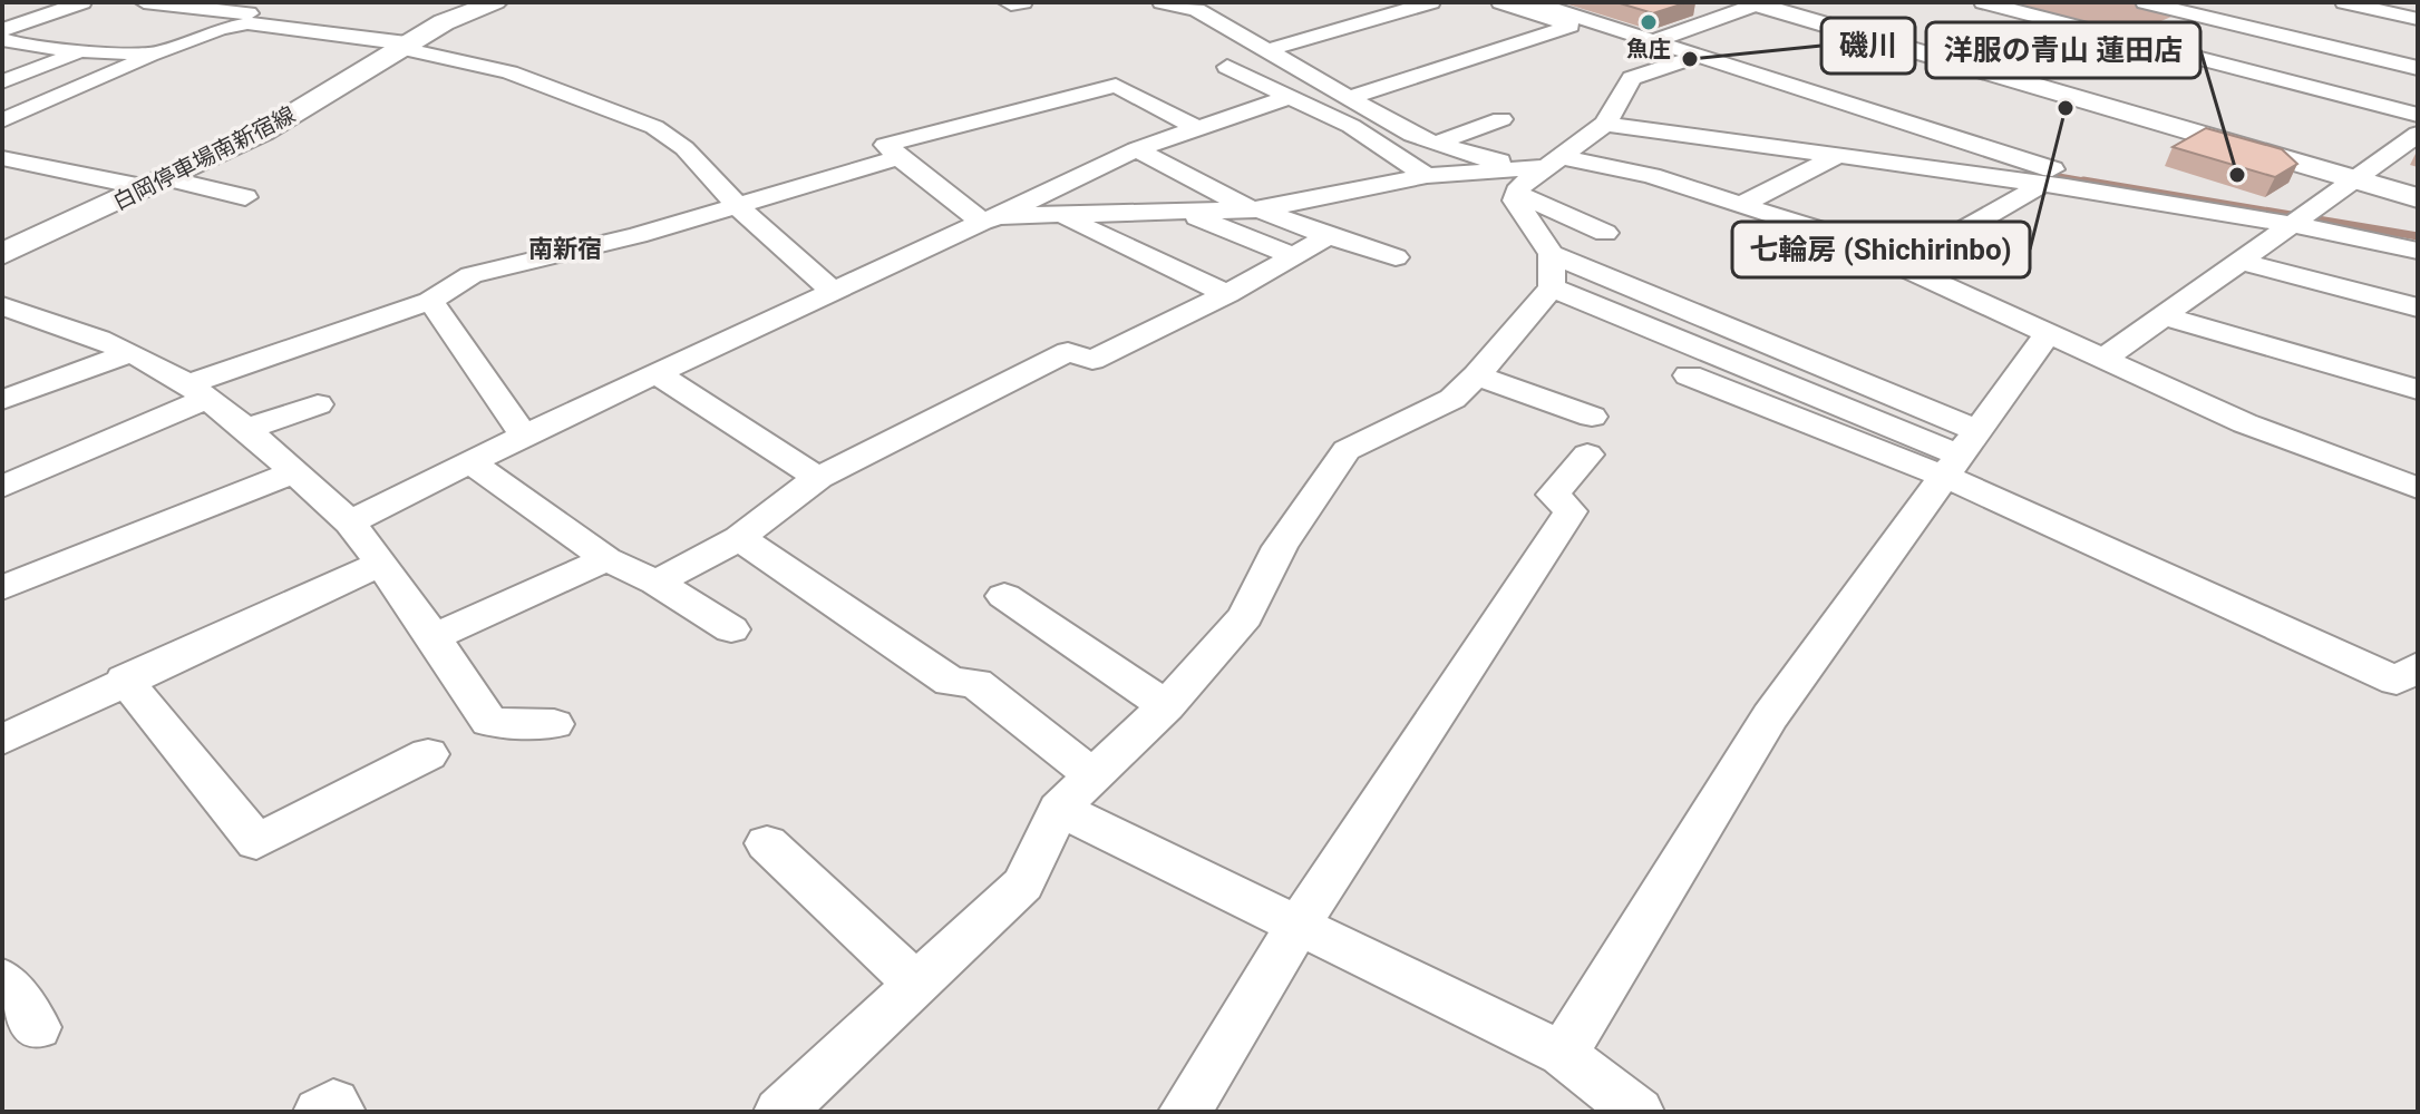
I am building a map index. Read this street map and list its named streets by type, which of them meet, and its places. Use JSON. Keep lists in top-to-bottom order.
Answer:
{
  "streets": {
    "main road": ["白岡停車場南新宿線"]
  },
  "districts": ["南新宿"],
  "places": [
    "魚庄",
    "磯川",
    "七輪房 (Shichirinbo)",
    "洋服の青山 蓮田店"
  ]
}
